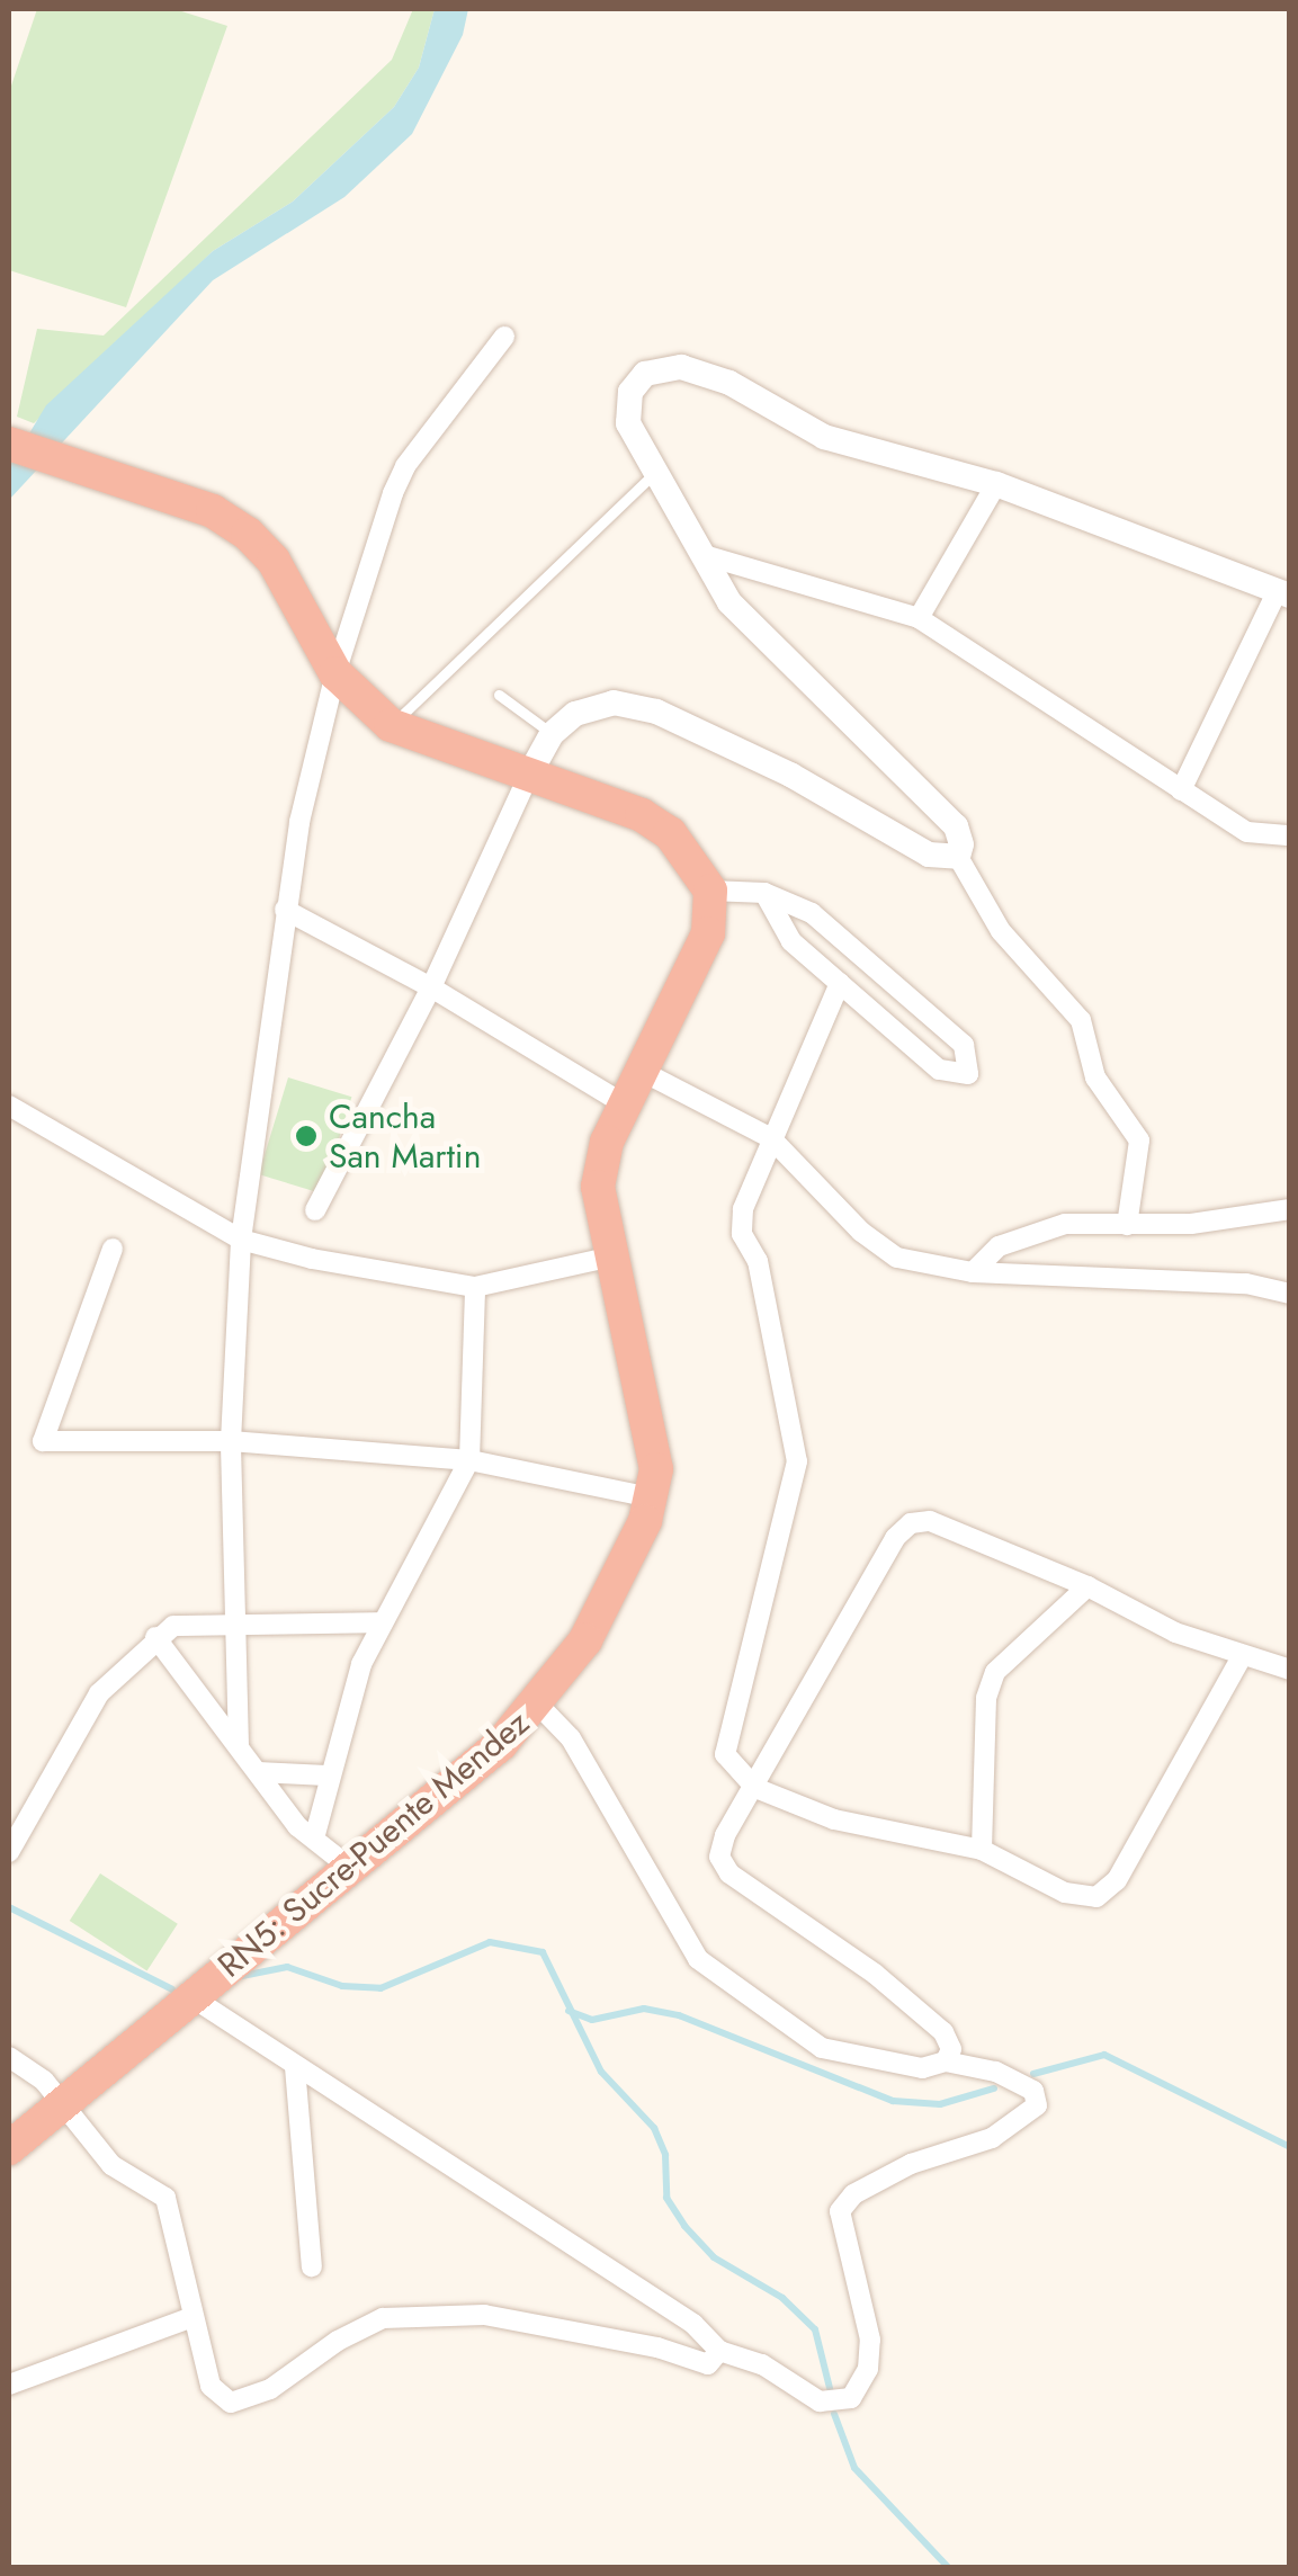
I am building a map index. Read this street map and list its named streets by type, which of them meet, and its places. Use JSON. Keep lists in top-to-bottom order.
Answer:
{
  "streets": {
    "highway": ["RN5: Sucre-Puente Mendez"]
  },
  "places": ["Cancha San Martin"]
}
